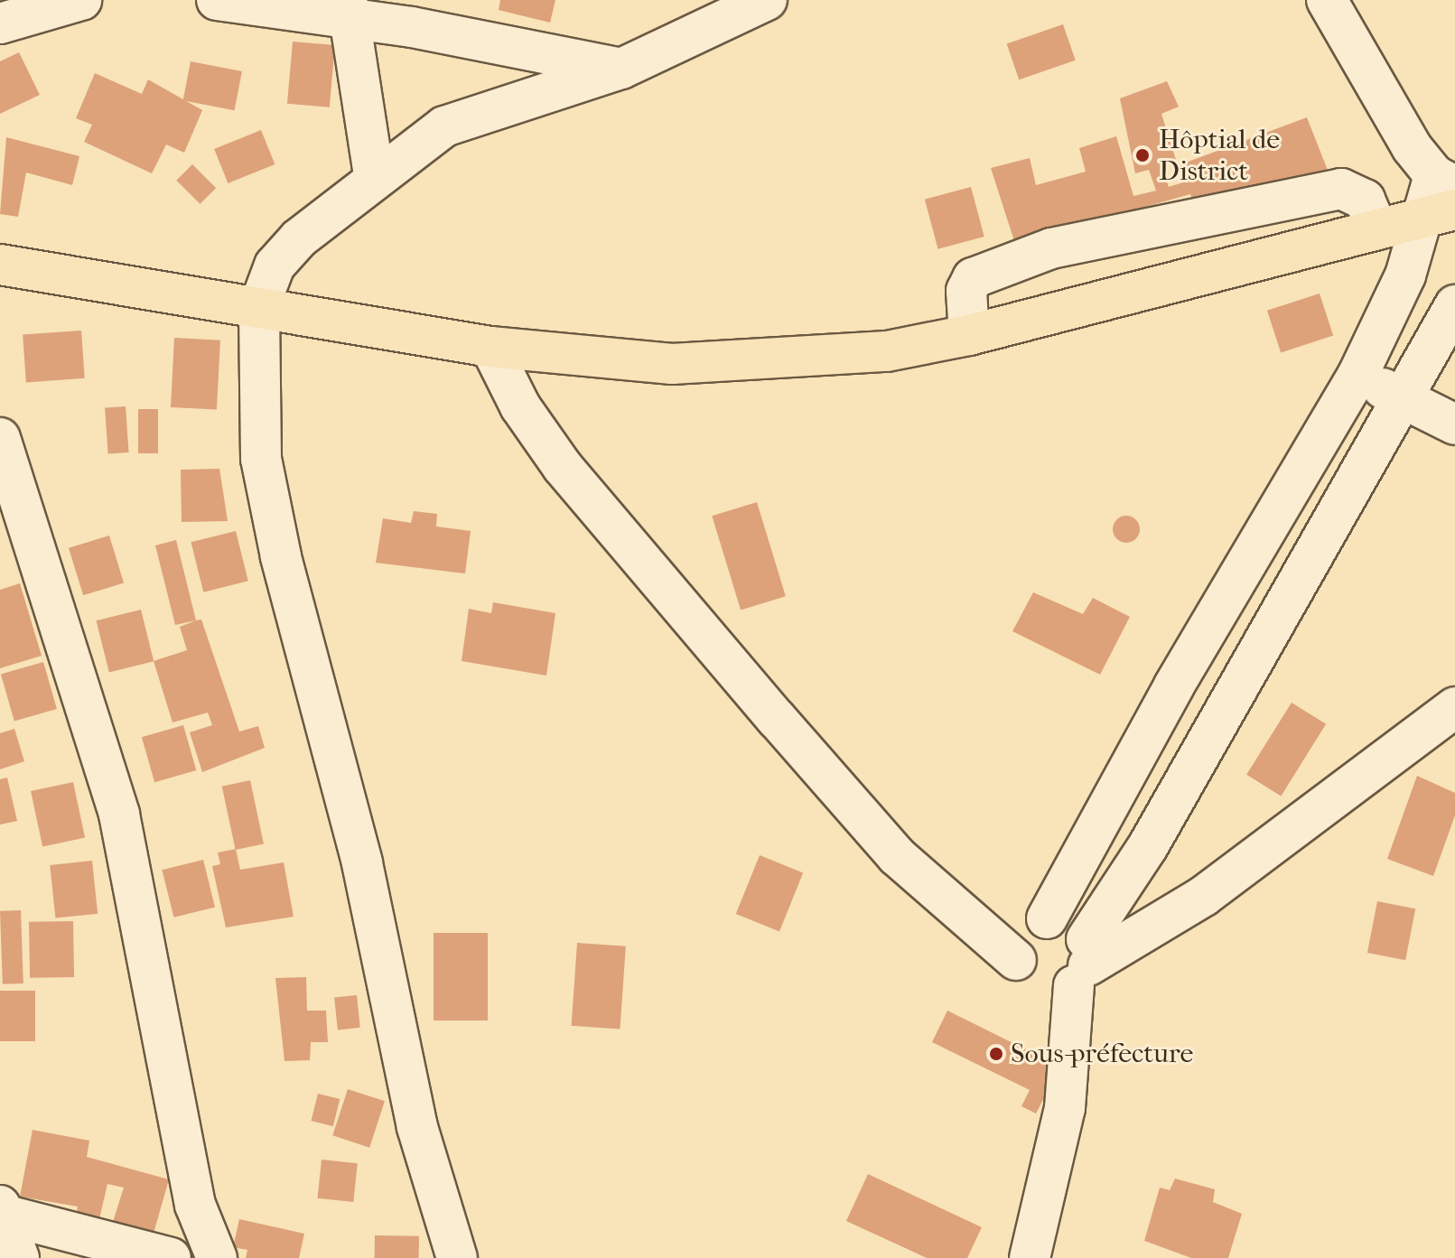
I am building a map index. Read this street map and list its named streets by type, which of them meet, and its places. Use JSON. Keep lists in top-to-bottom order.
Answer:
{
  "places": ["Hôptial de District", "Sous-préfecture"]
}
